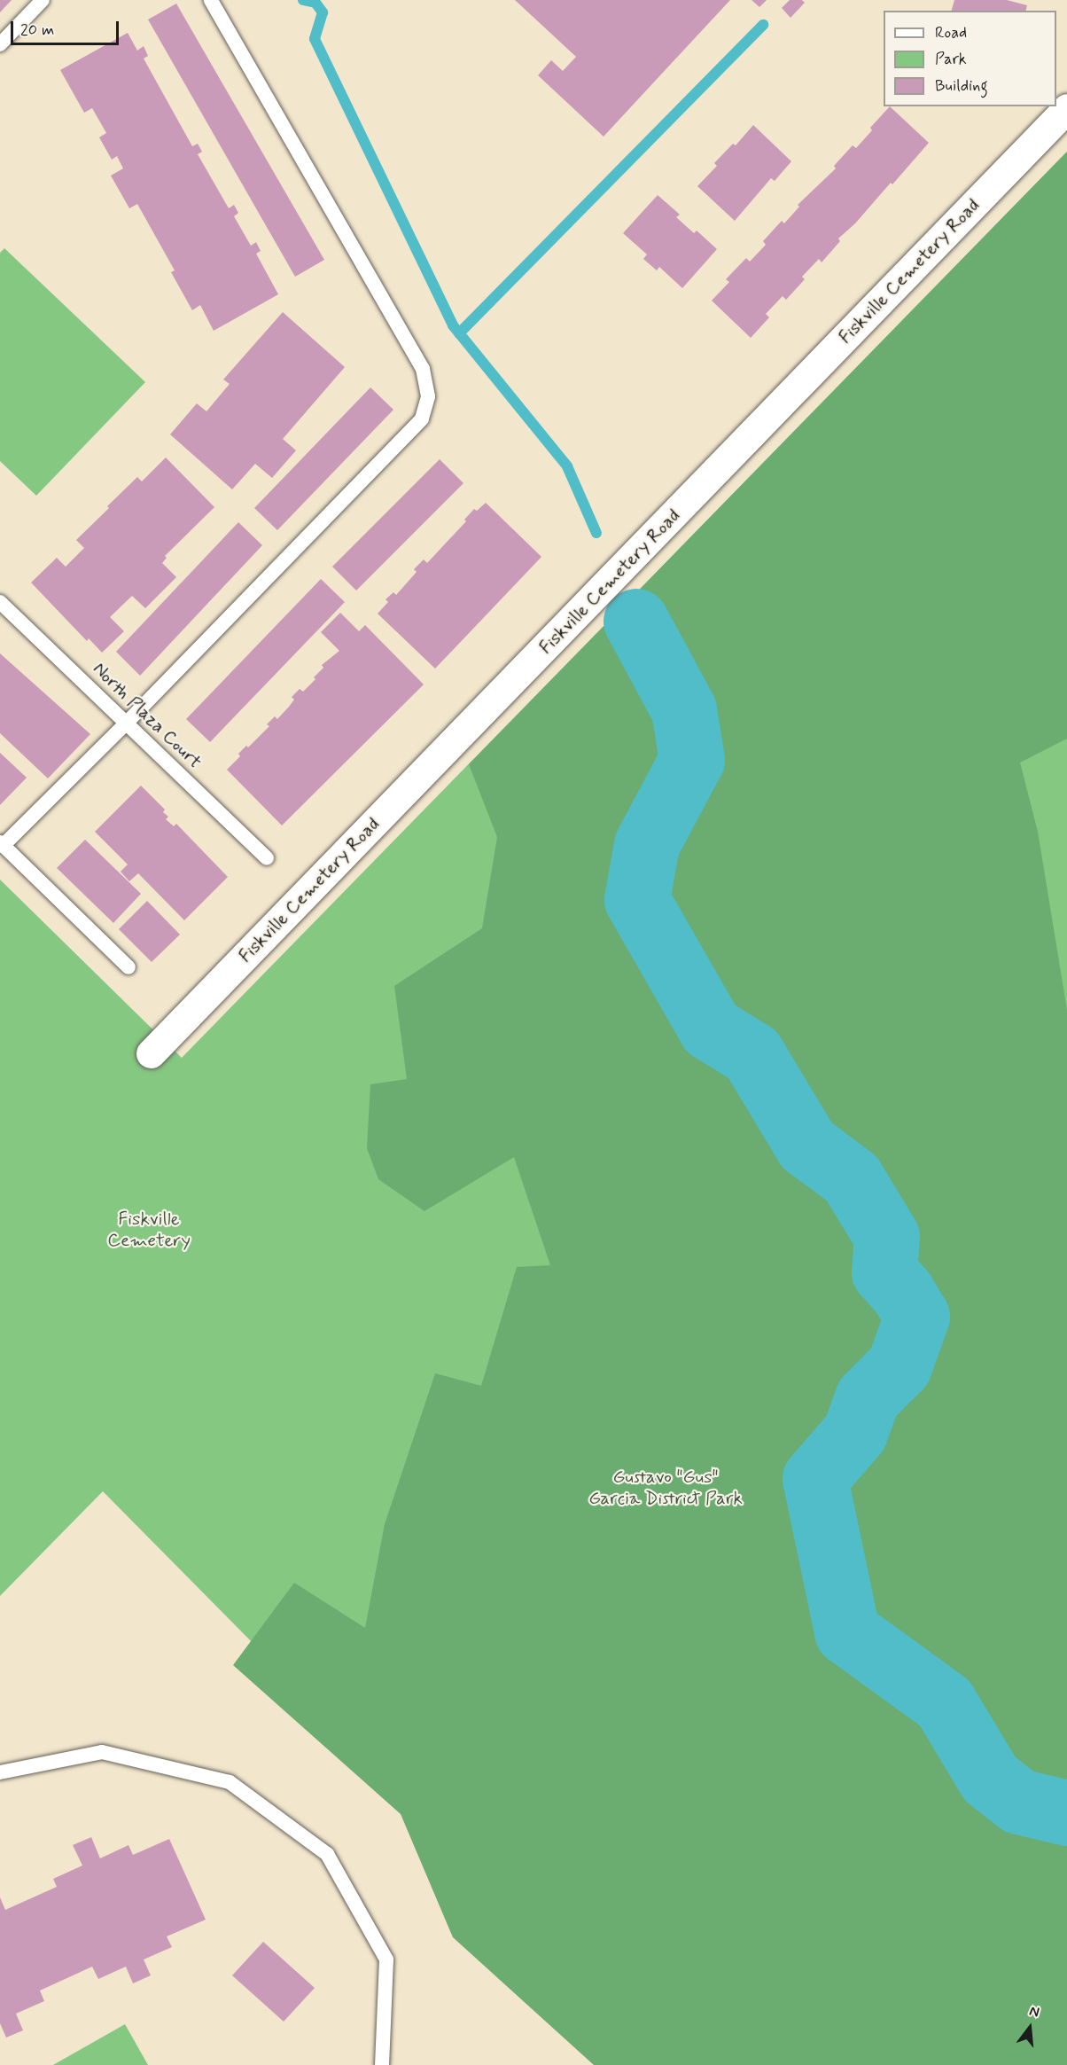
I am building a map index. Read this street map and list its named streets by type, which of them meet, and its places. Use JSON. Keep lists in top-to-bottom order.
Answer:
{
  "streets": {
    "street": ["Fiskville Cemetery Road"],
    "lane": ["North Plaza Court"]
  },
  "parks": ["Fiskville Cemetery", "Gustavo \"Gus\" Garcia District Park"],
  "legend": ["Road", "Park", "Building"],
  "scale_bar": "20 m",
  "north": "top"
}
